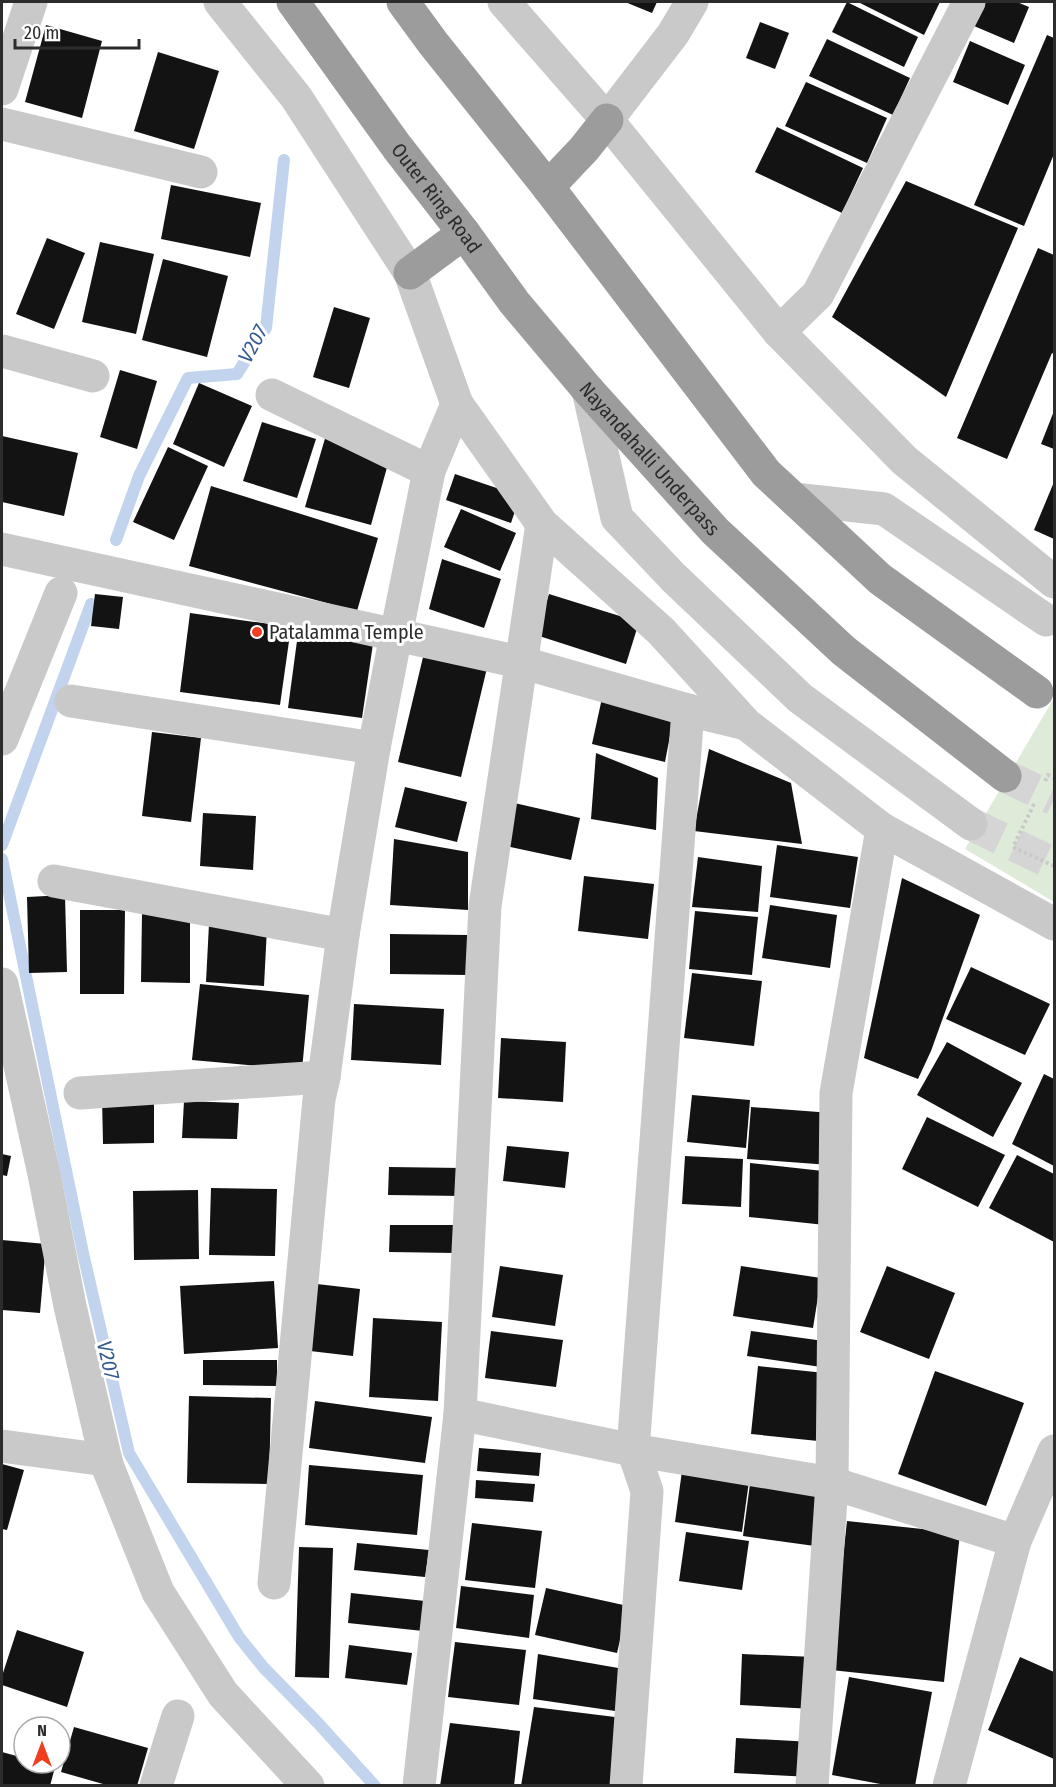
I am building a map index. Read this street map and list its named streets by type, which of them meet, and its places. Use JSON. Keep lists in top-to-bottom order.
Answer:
{
  "streets": {
    "highway": ["Outer Ring Road", "Nayandahalli Underpass"]
  },
  "crossings": [
    ["Outer Ring Road", "Nayandahalli Underpass"]
  ],
  "water": ["V207"],
  "places": ["Patalamma Temple"],
  "scale_bar": "20 m",
  "north": "top"
}
